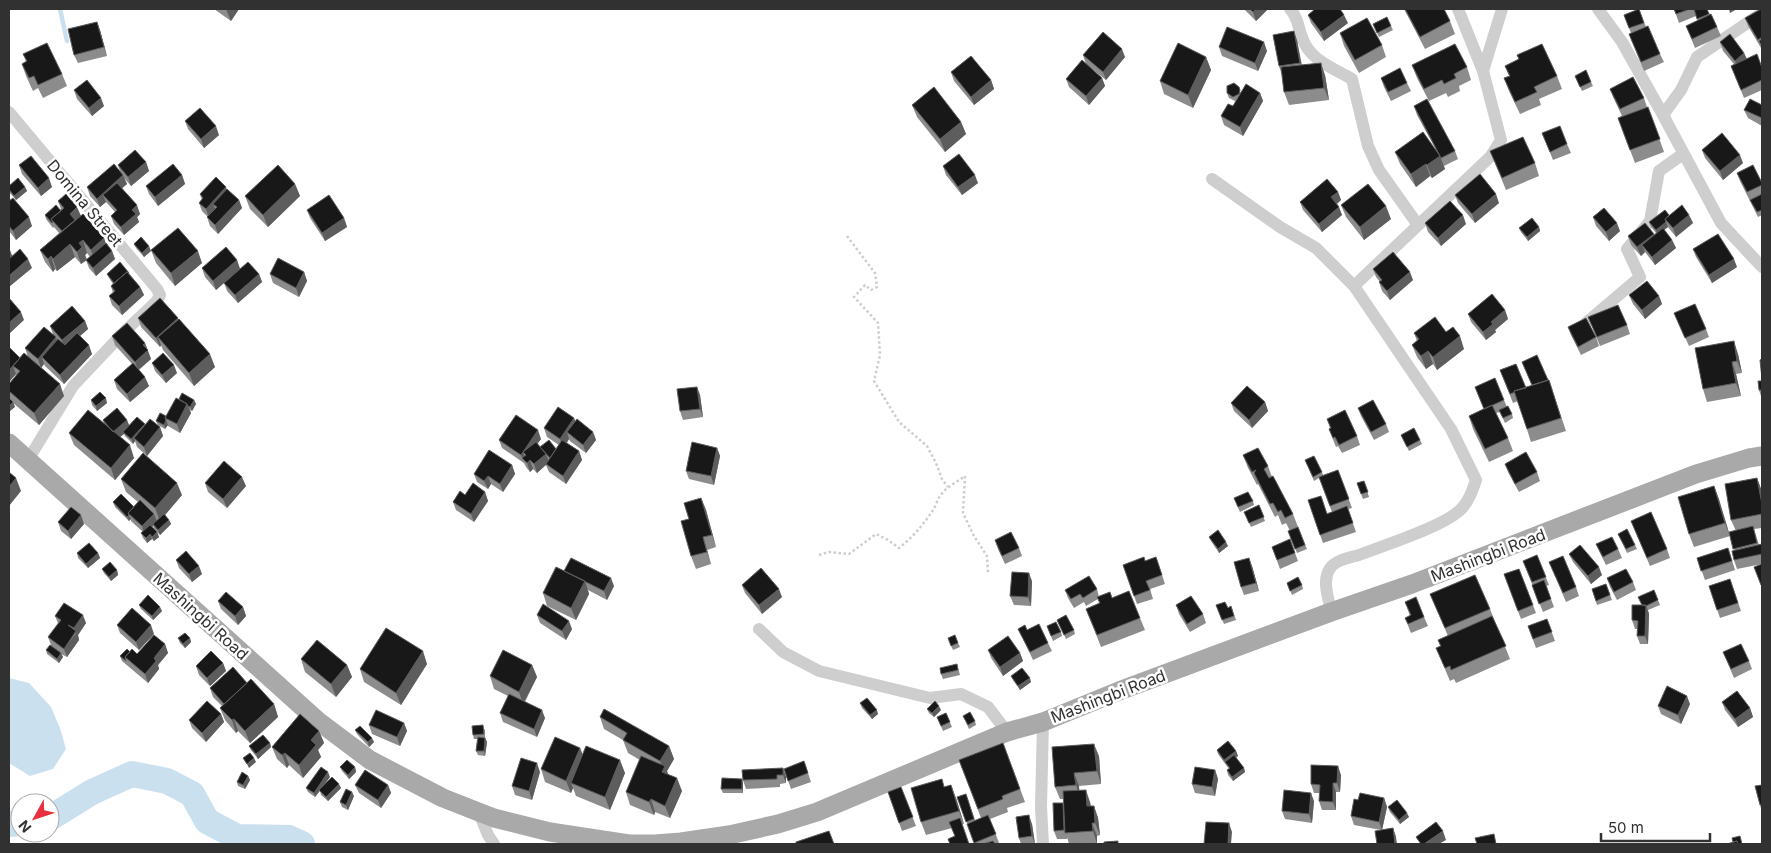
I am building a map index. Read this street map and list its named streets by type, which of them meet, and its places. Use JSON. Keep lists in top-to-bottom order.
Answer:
{
  "streets": {
    "main road": ["Mashingbi Road"],
    "street": ["Domina Street"]
  },
  "crossings": [
    ["Domina Street", "Mashingbi Road"]
  ],
  "scale_bar": "50 m",
  "north": "bottom left"
}
